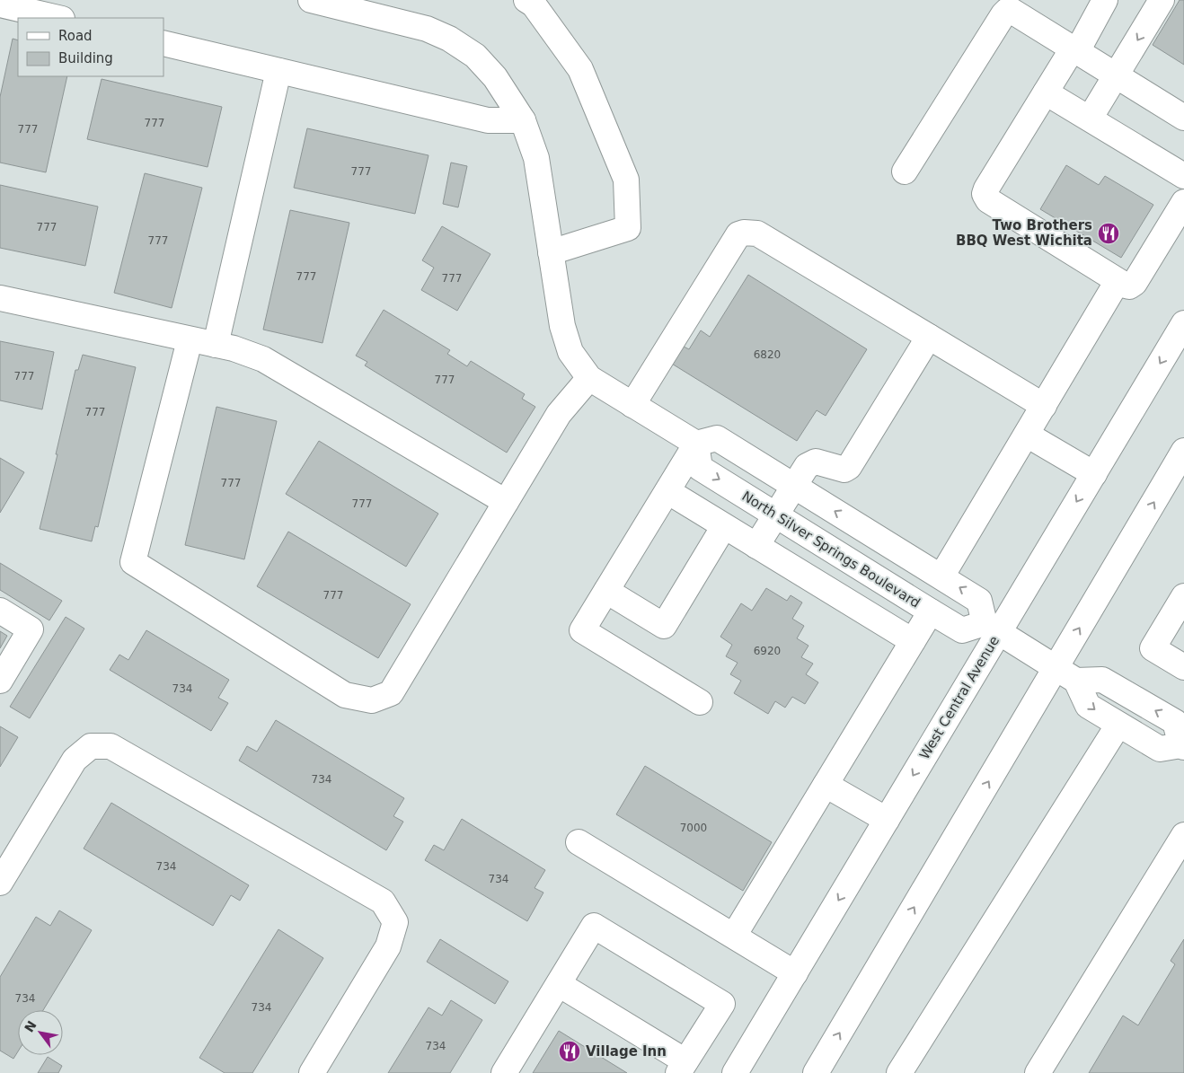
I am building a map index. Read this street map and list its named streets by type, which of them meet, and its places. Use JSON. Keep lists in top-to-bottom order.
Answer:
{
  "streets": {
    "main road": ["North Silver Springs Boulevard", "West Central Avenue"]
  },
  "crossings": [
    ["North Silver Springs Boulevard", "West Central Avenue"]
  ],
  "places": {
    "restaurant": ["Two Brothers BBQ West Wichita", "Village Inn"]
  },
  "house_numbers": [
    "777",
    "777",
    "777",
    "777",
    "777",
    "777",
    "777",
    "6820",
    "777",
    "777",
    "777",
    "777",
    "777",
    "777",
    "6920",
    "734",
    "734",
    "7000",
    "734",
    "734",
    "734",
    "734",
    "734"
  ],
  "legend": ["Road", "Building"],
  "north": "top left"
}
